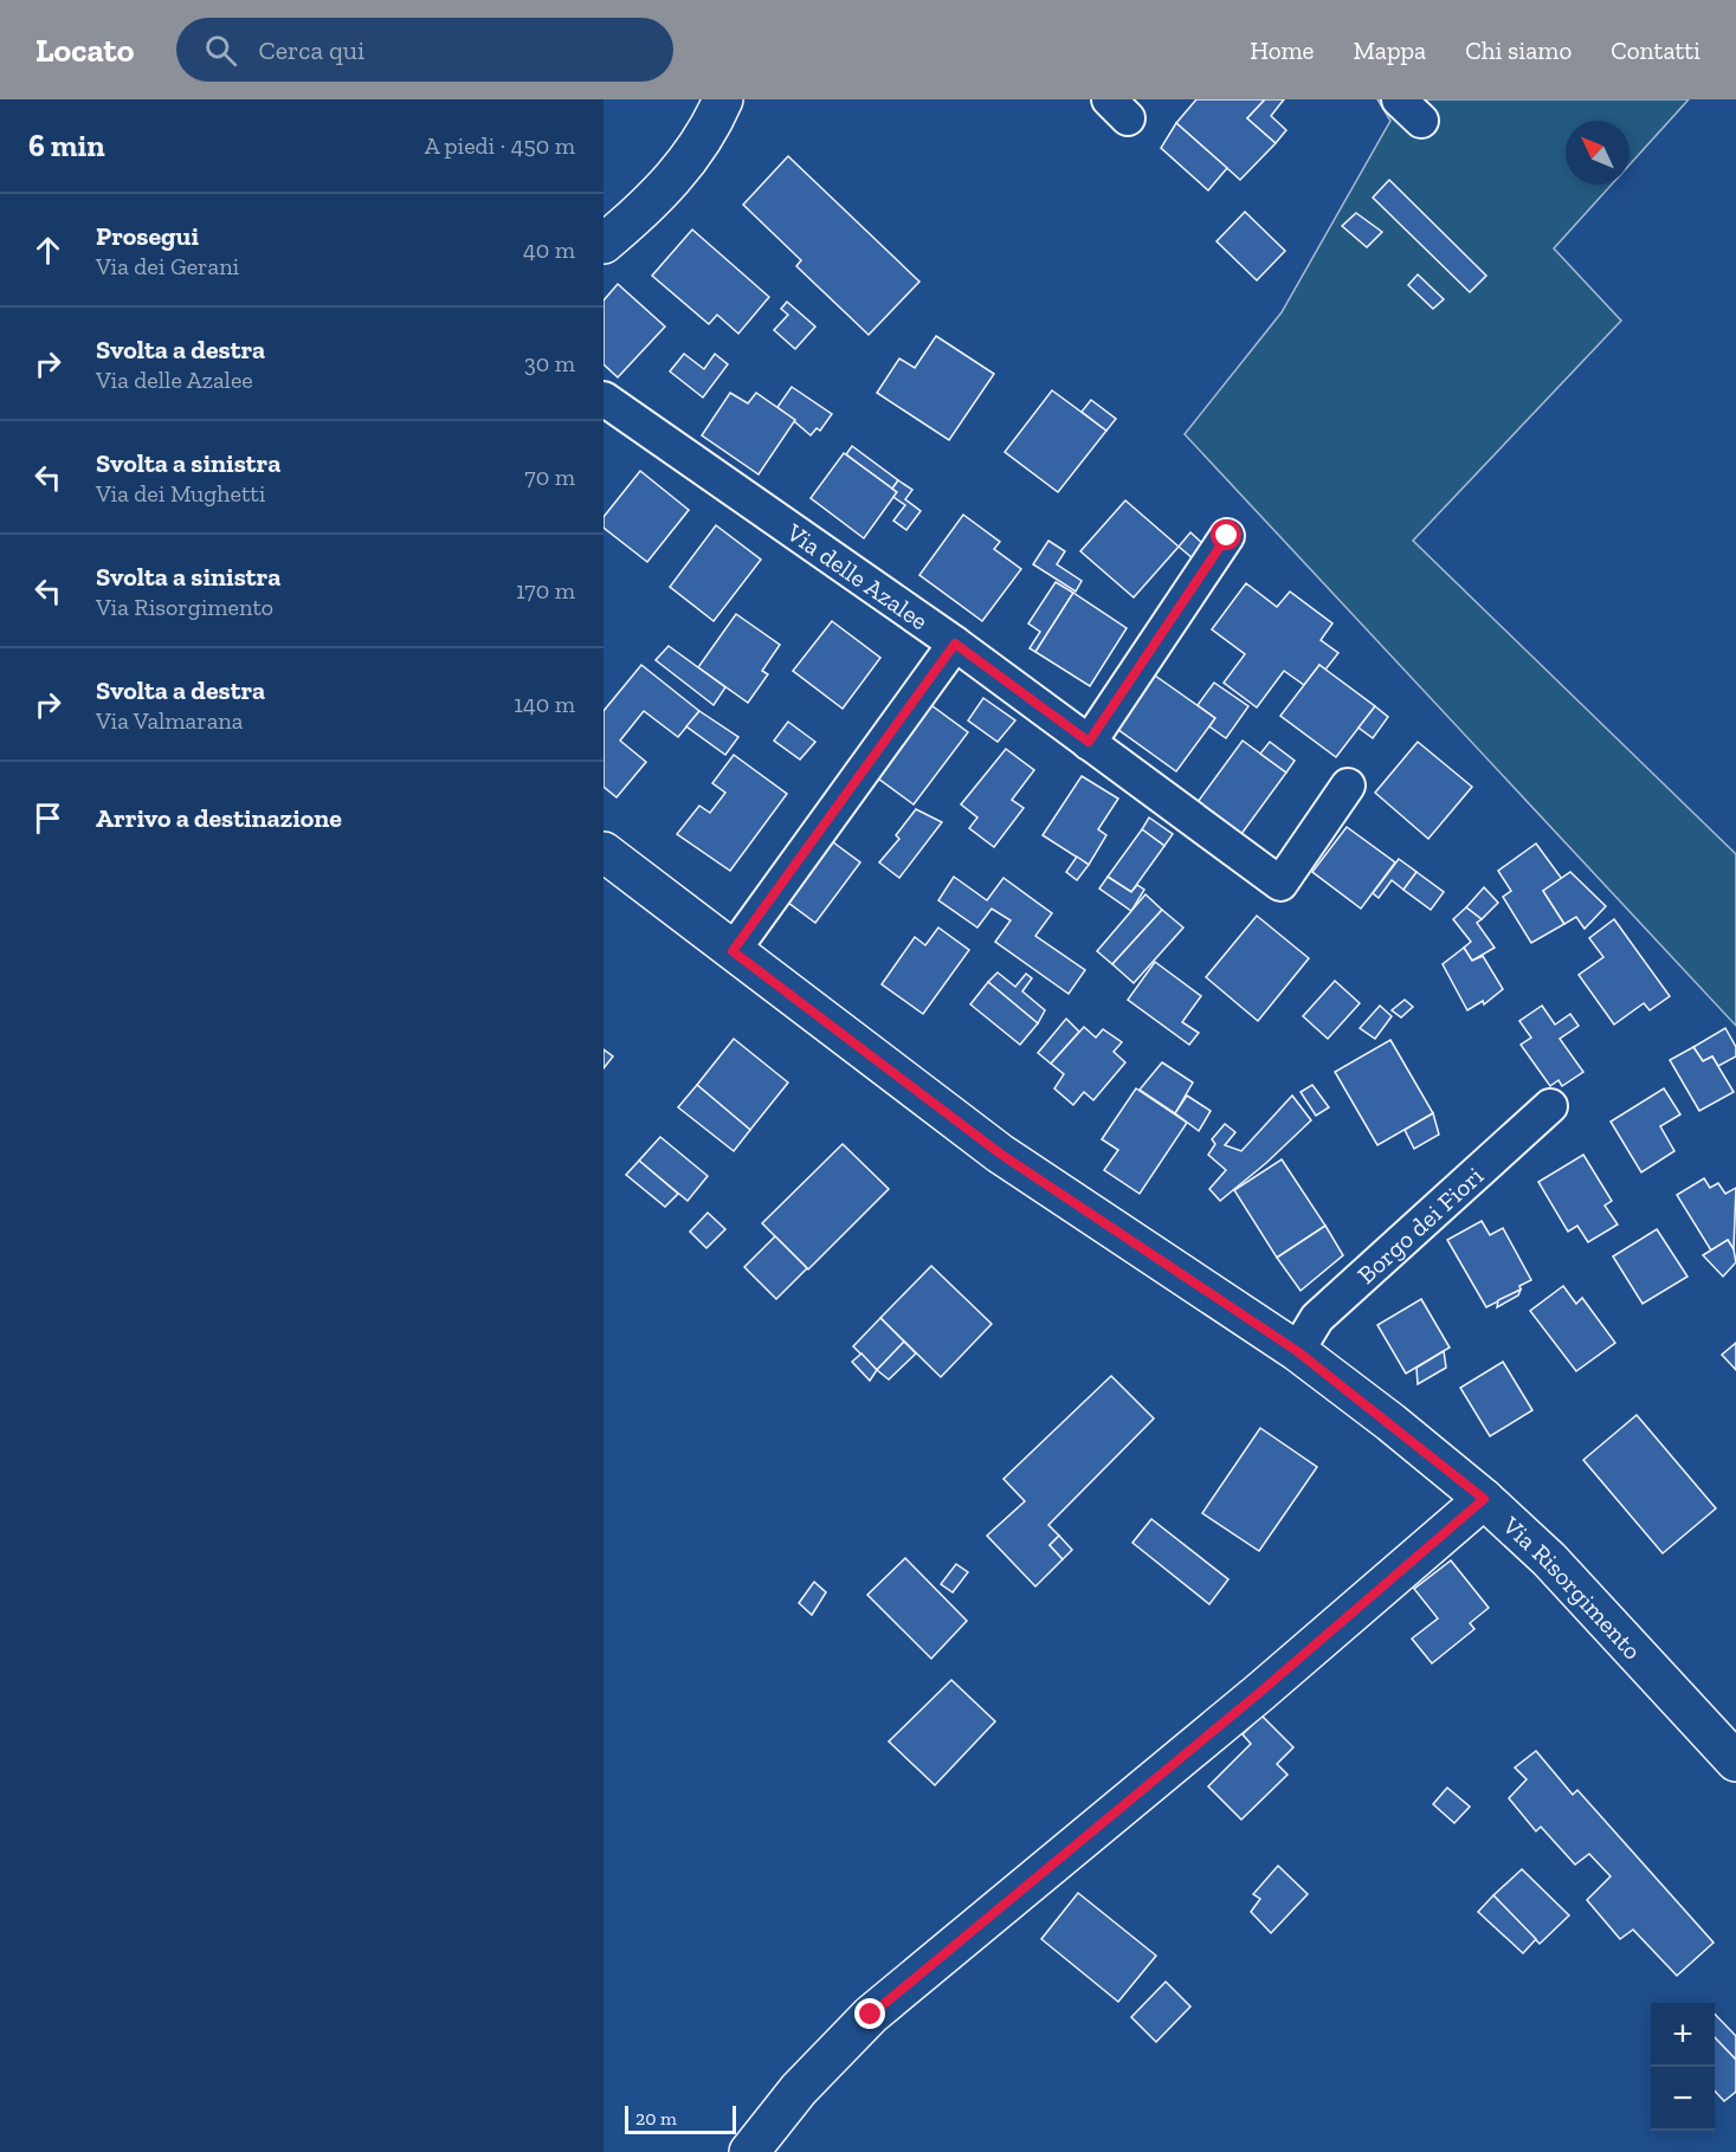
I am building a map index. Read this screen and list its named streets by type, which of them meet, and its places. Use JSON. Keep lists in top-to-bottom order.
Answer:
{
  "streets": {
    "street": ["Via delle Azalee", "Borgo dei Fiori", "Via Risorgimento"]
  },
  "crossings": [
    ["Borgo dei Fiori", "Via Risorgimento"]
  ],
  "scale_bar": "20 m",
  "north": "top left",
  "page": {
    "header": "Locato",
    "search": "Cerca qui",
    "nav": [
      "Home",
      "Mappa",
      "Chi siamo",
      "Contatti"
    ],
    "heading": ["6 min", "A piedi · 450 m"],
    "list": [
      ["Prosegui", "Via dei Gerani", "40 m"],
      ["Svolta a destra", "Via delle Azalee", "30 m"],
      ["Svolta a sinistra", "Via dei Mughetti", "70 m"],
      ["Svolta a sinistra", "Via Risorgimento", "170 m"],
      ["Svolta a destra", "Via Valmarana", "140 m"],
      "Arrivo a destinazione"
    ],
    "map_buttons": ["+", "−"],
    "scale": "20 m"
  }
}
